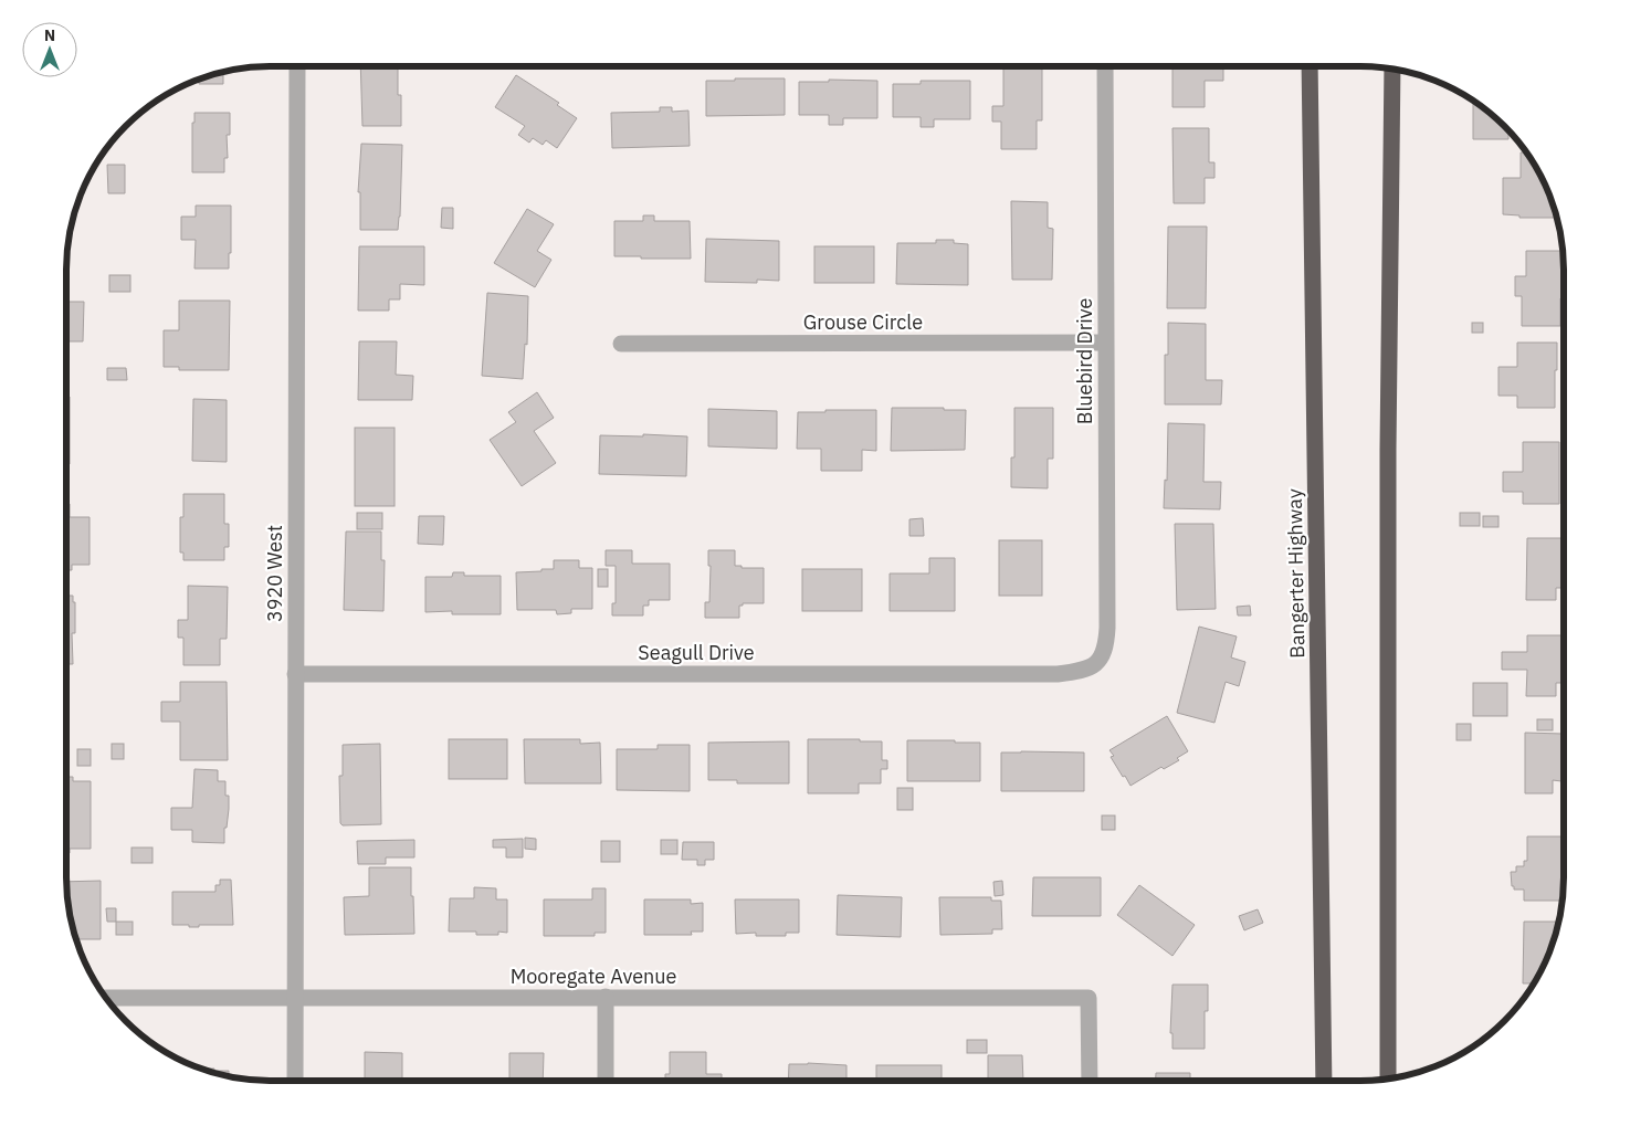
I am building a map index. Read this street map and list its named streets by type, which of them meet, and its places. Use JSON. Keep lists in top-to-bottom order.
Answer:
{
  "streets": {
    "highway": ["Bangerter Highway"],
    "street": [
      "Grouse Circle",
      "Bluebird Drive",
      "3920 West",
      "Seagull Drive",
      "Mooregate Avenue"
    ]
  },
  "crossings": [
    ["Grouse Circle", "Bluebird Drive"],
    ["Bluebird Drive", "Seagull Drive"],
    ["3920 West", "Seagull Drive"],
    ["3920 West", "Mooregate Avenue"]
  ],
  "north": "top"
}
